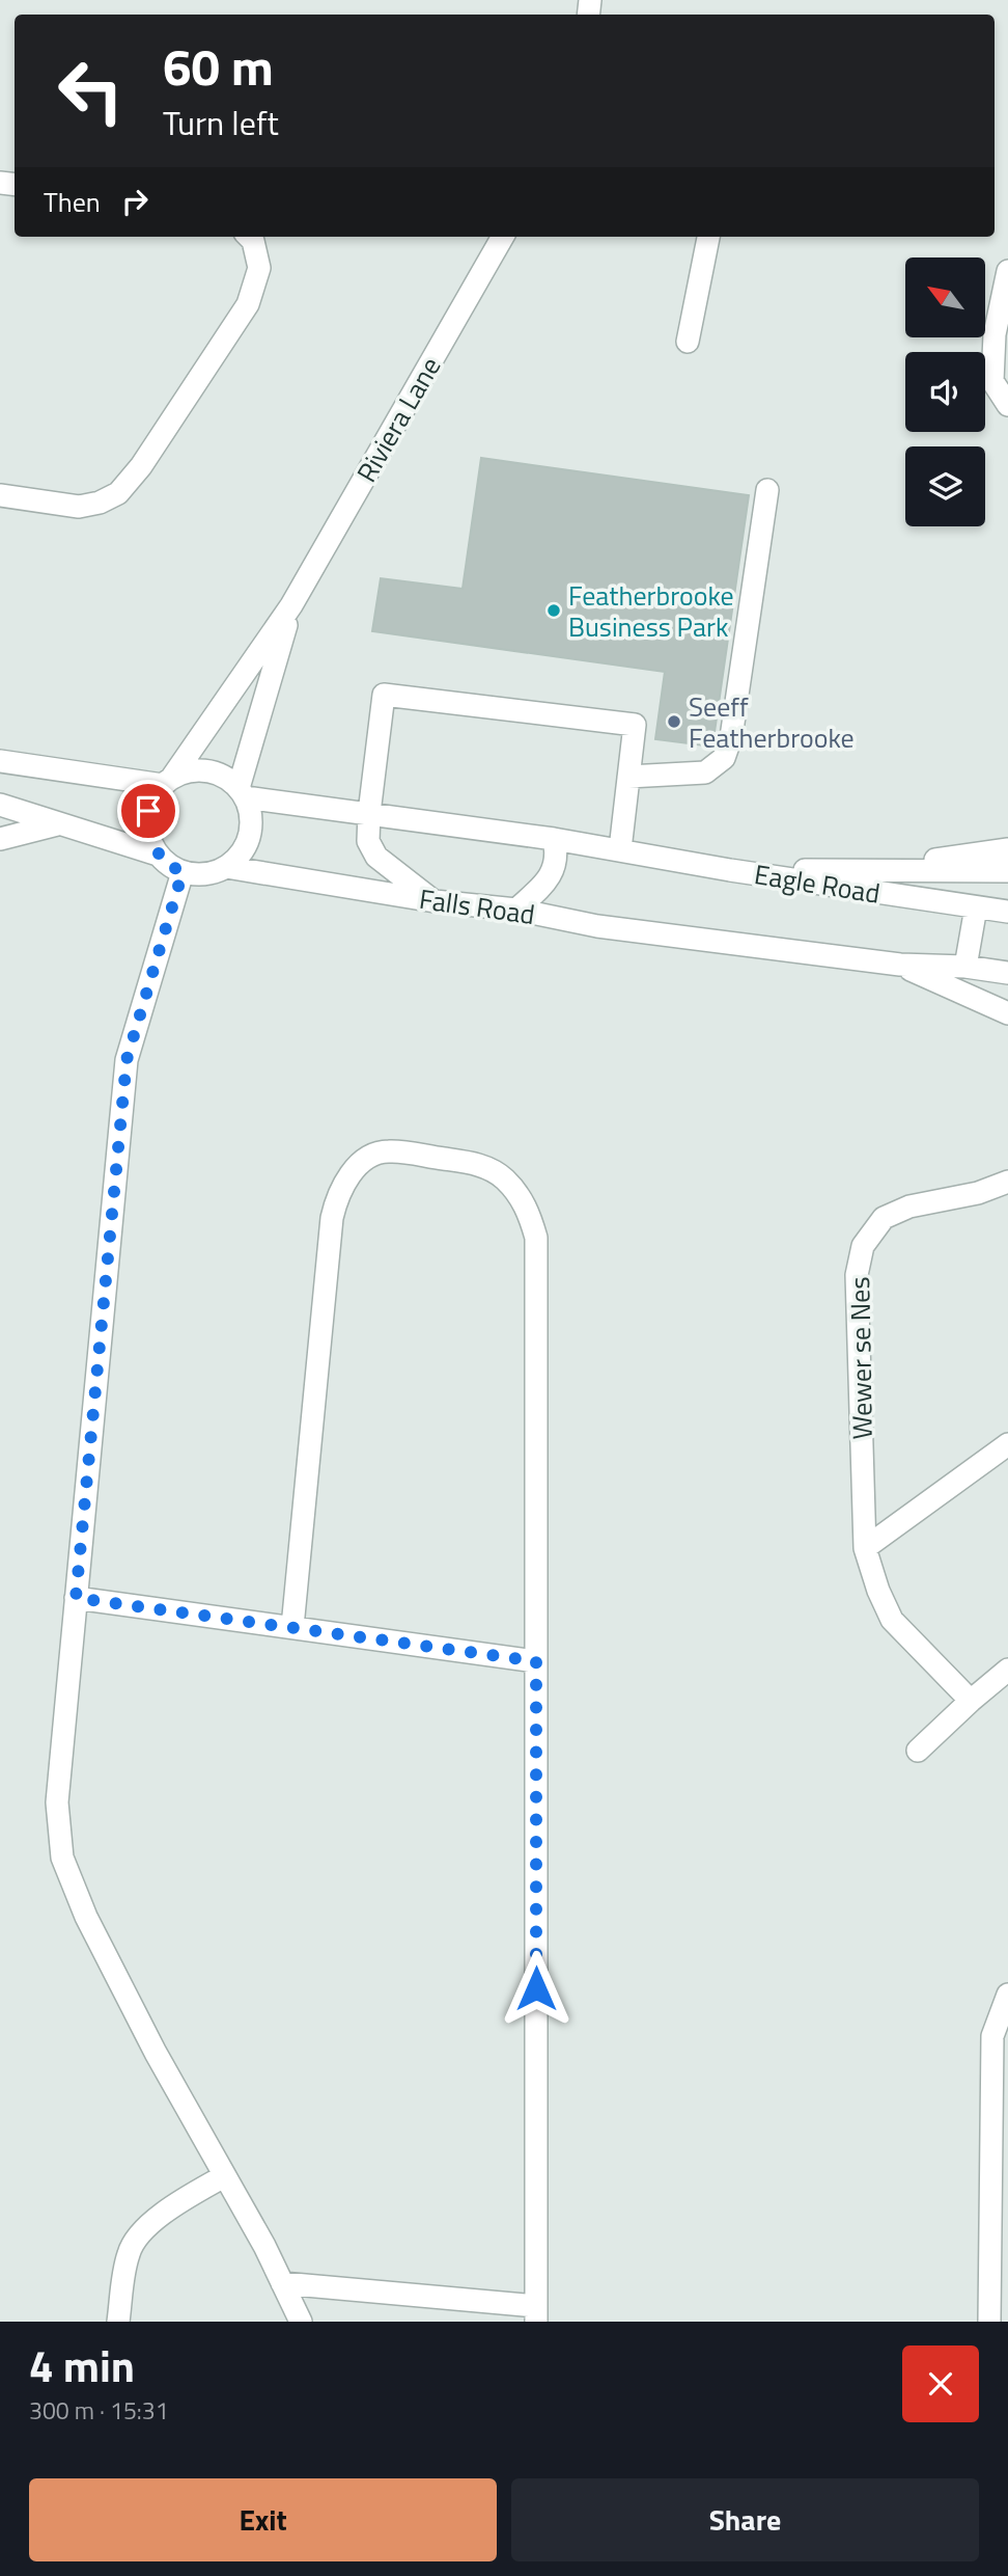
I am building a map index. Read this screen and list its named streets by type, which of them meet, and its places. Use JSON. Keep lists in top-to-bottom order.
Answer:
{
  "streets": {
    "street": [
      "Riviera Lane",
      "Eagle Road",
      "Falls Road",
      "Wewer se Nes"
    ]
  },
  "crossings": [
    ["Riviera Lane", "Falls Road"]
  ],
  "places": ["Featherbrooke Business Park", "Seeff Featherbrooke"],
  "north": "top left",
  "page": {
    "turn": ["60 m", "Turn left"],
    "then": "Then",
    "heading": ["4 min", "300 m · 15:31"],
    "buttons": ["Exit", "Share"]
  }
}
